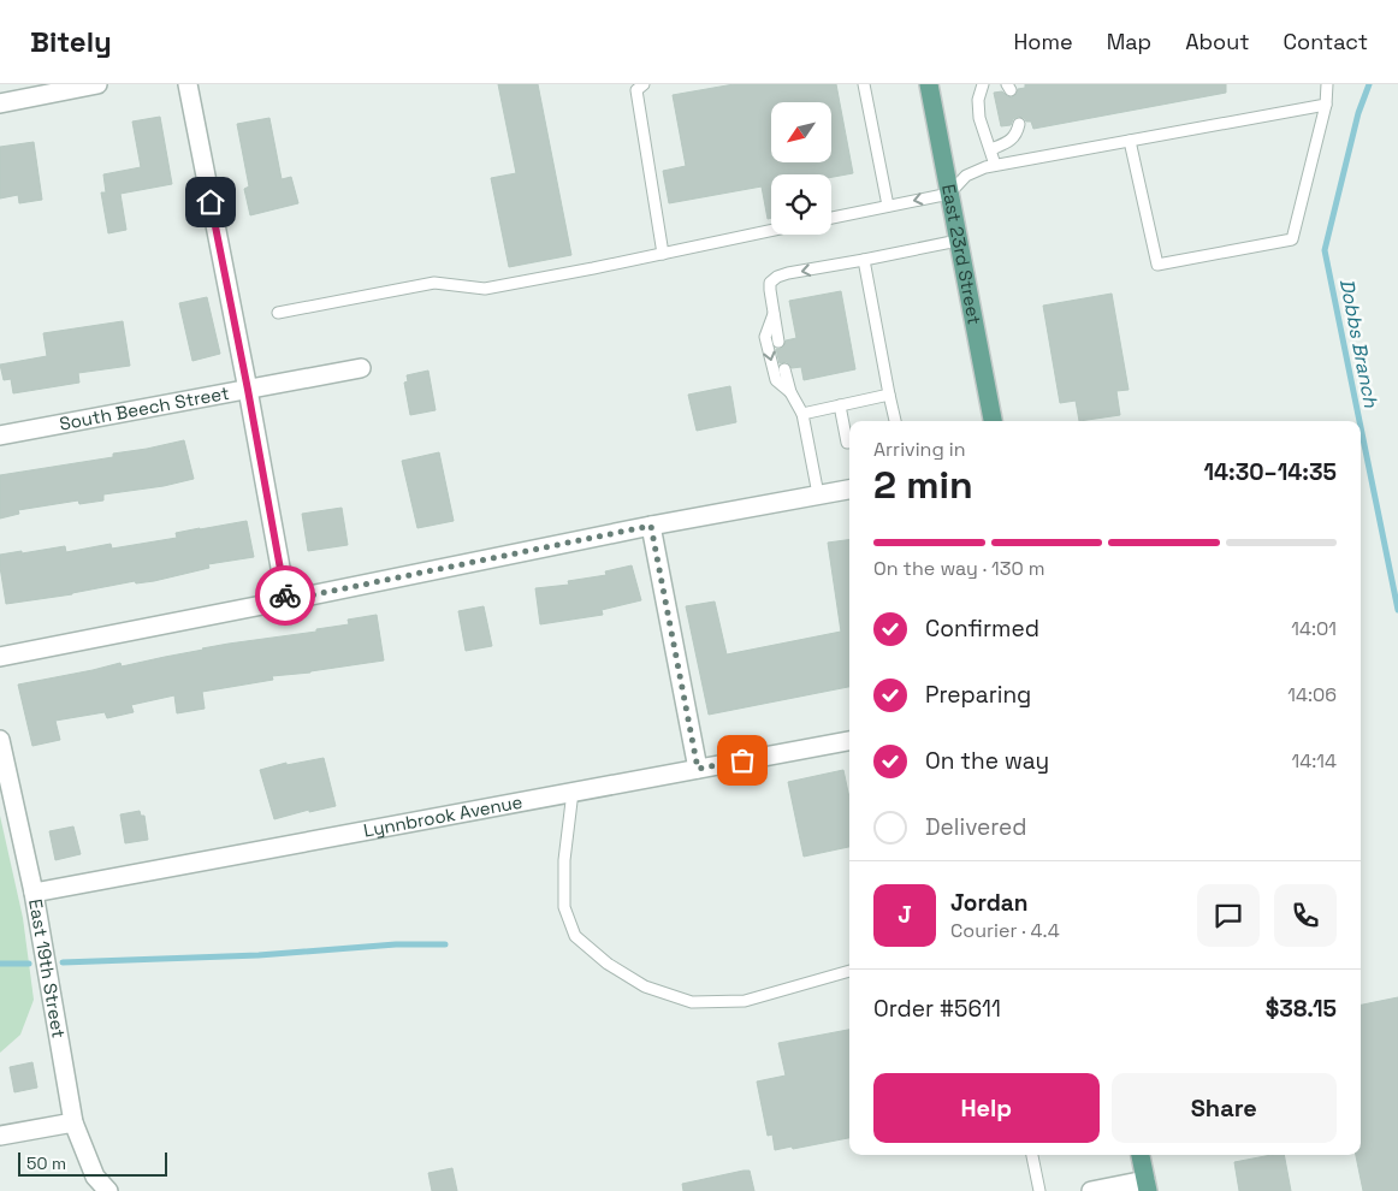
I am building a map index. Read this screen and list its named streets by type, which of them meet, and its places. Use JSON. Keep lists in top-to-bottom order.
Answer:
{
  "streets": {
    "main road": ["East 23rd Street"],
    "street": ["South Beech Street", "Lynnbrook Avenue", "East 19th Street"]
  },
  "crossings": [
    ["Lynnbrook Avenue", "East 19th Street"]
  ],
  "water": ["Dobbs Branch"],
  "scale_bar": "50 m",
  "north": "bottom left",
  "page": {
    "header": "Bitely",
    "nav": [
      "Home",
      "Map",
      "About",
      "Contact"
    ],
    "heading": ["2 min", "Arriving in", "14:30–14:35"],
    "panel": [
      "Jordan",
      "Courier · 4.4",
      "Order #5611",
      "$38.15"
    ],
    "bar": "On the way · 130 m",
    "list": [
      ["Confirmed", "14:01"],
      ["Preparing", "14:06"],
      ["On the way", "14:14"],
      "Delivered"
    ],
    "round": "J",
    "buttons": ["Help", "Share"],
    "scale": "50 m"
  }
}
